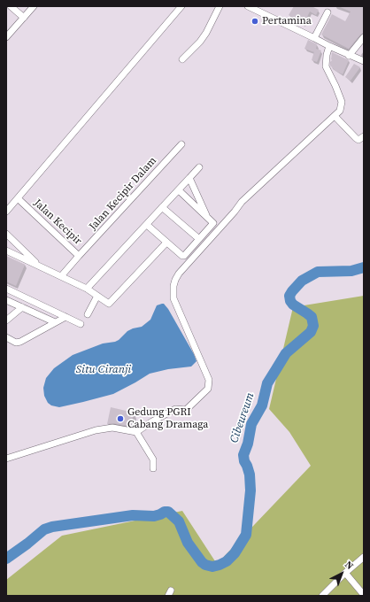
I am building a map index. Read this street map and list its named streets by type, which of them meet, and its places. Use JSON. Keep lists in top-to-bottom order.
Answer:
{
  "streets": {
    "street": ["Jalan Kecipir Dalam", "Jalan Kecipir"]
  },
  "crossings": [
    ["Jalan Kecipir Dalam", "Jalan Kecipir"]
  ],
  "water": ["Situ Ciranji", "Cibeureum"],
  "places": ["Pertamina", "Gedung PGRI Cabang Dramaga"],
  "north": "top right"
}
